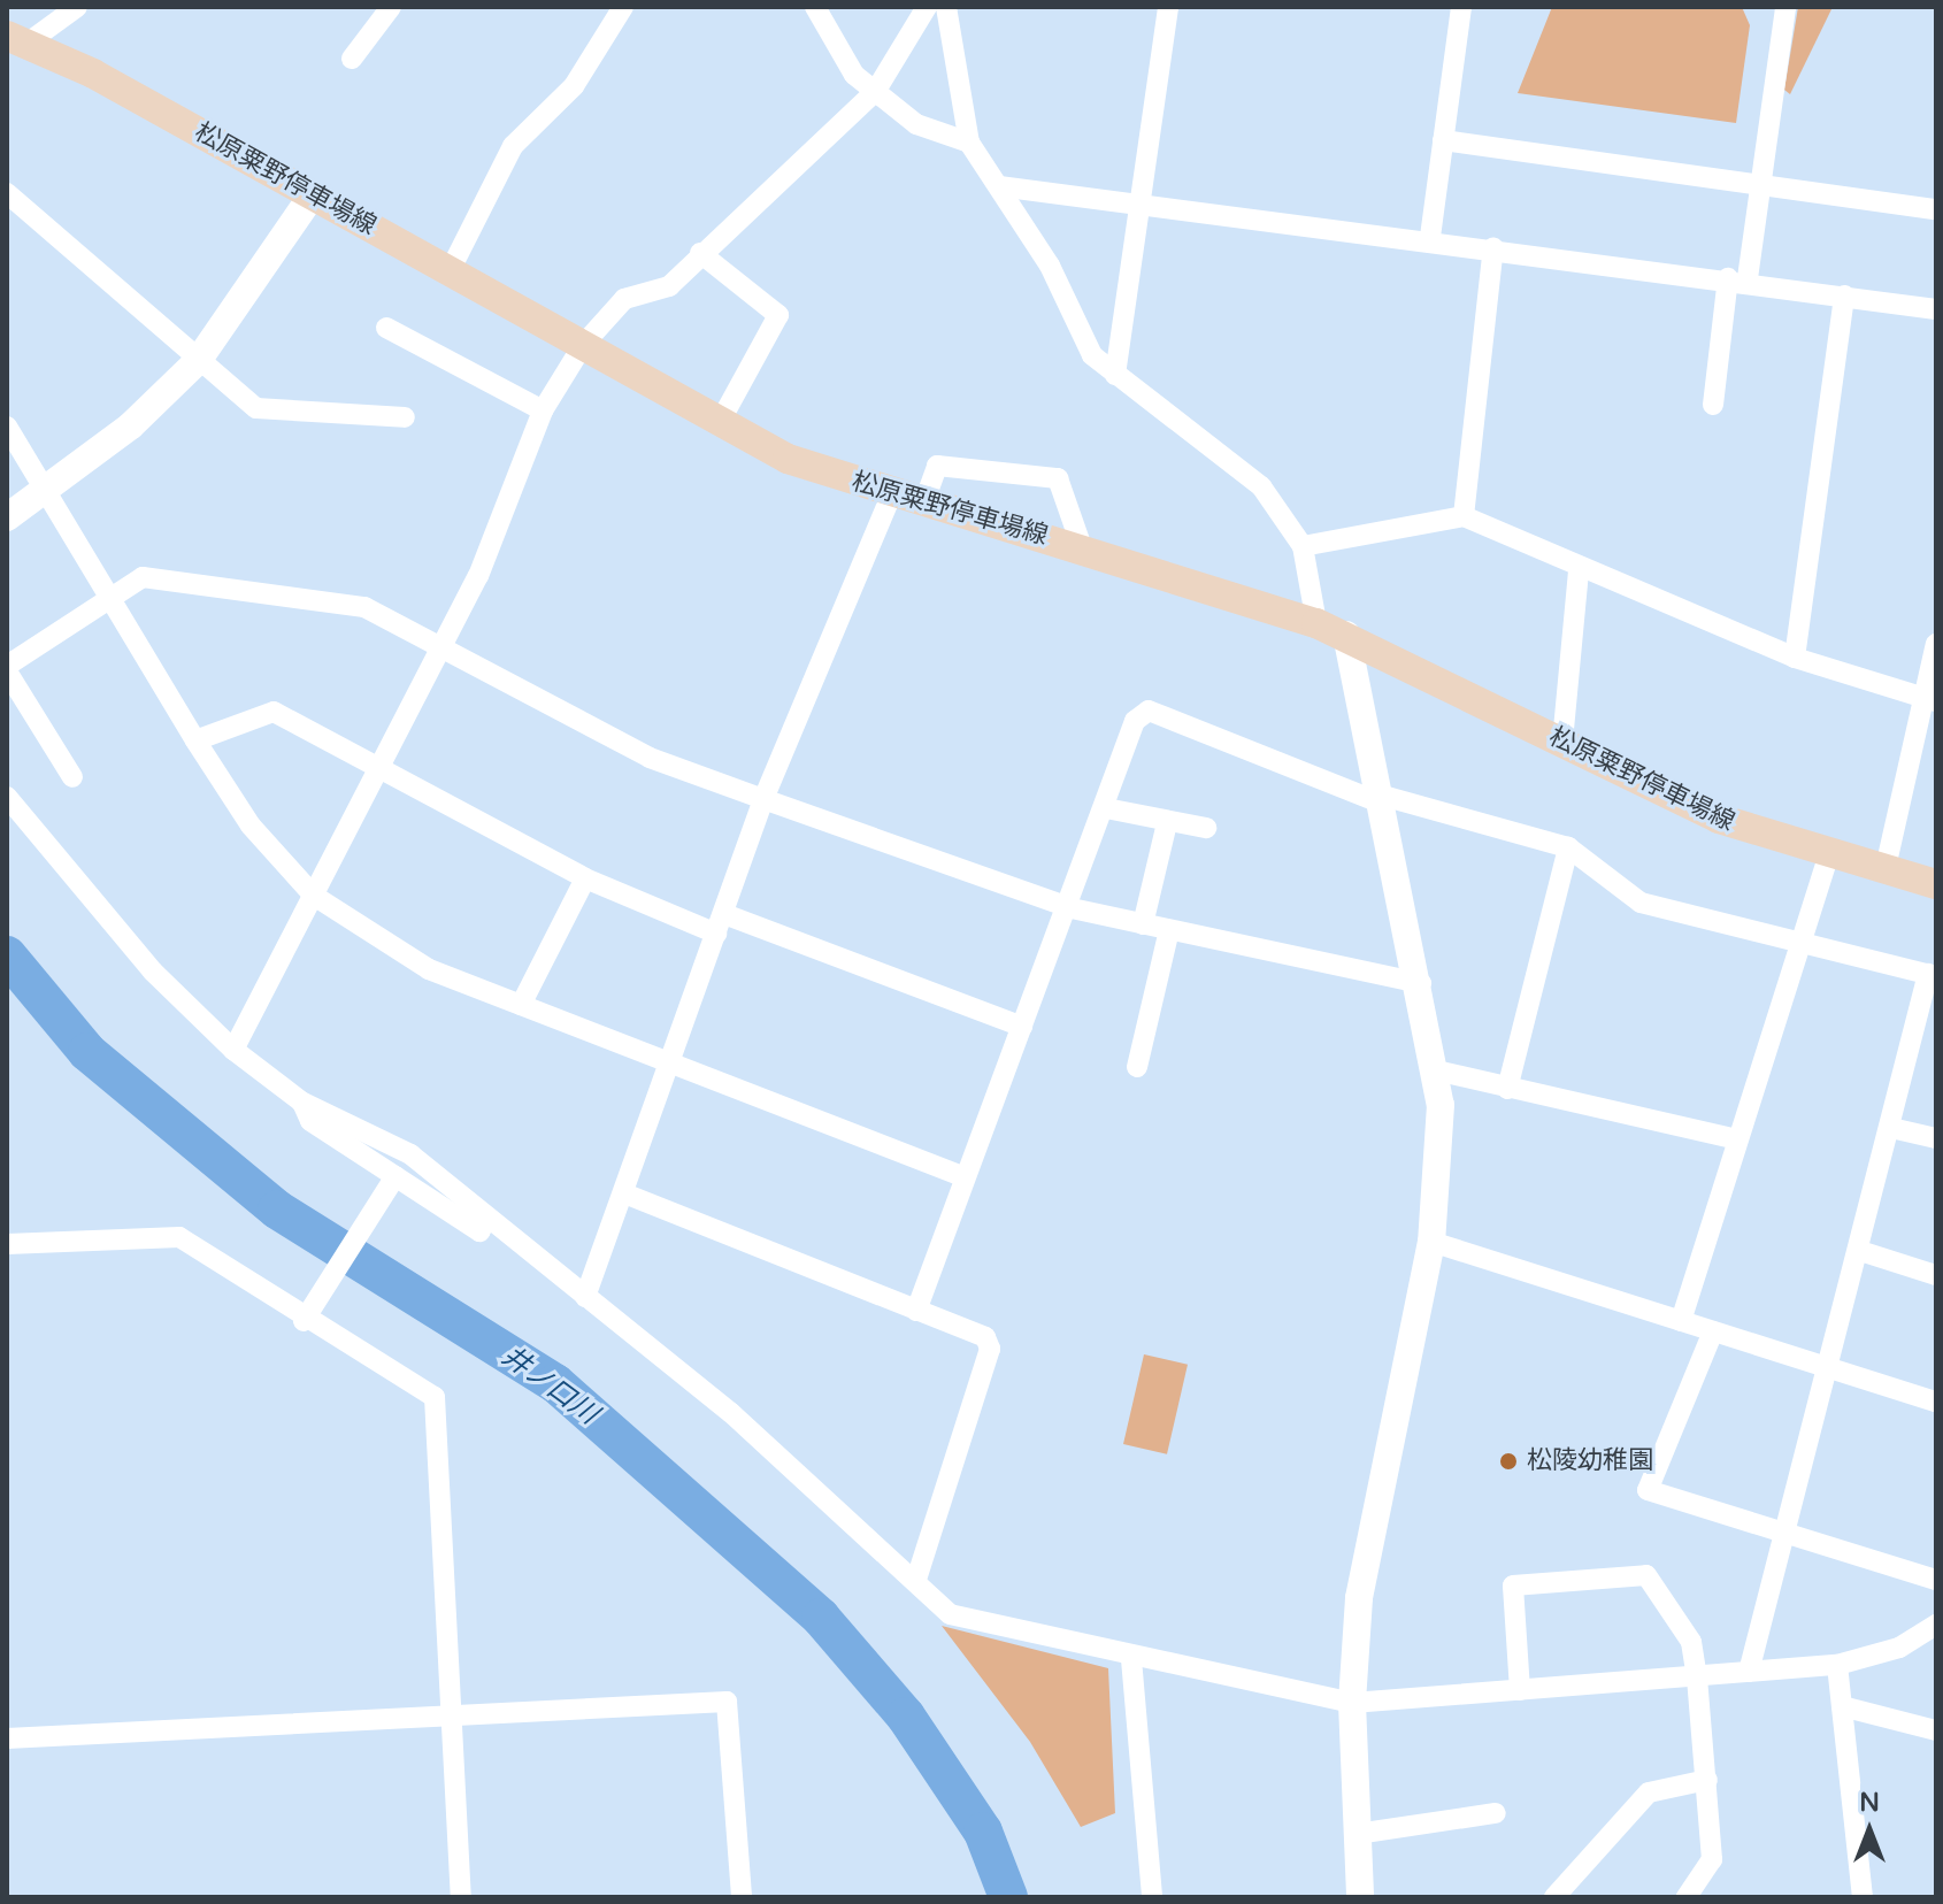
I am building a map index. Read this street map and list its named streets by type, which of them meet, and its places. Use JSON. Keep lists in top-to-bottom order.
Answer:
{
  "streets": {
    "main road": ["松原粟野停車場線"]
  },
  "water": ["井ノ口川"],
  "places": ["松陵幼稚園"],
  "north": "top"
}
